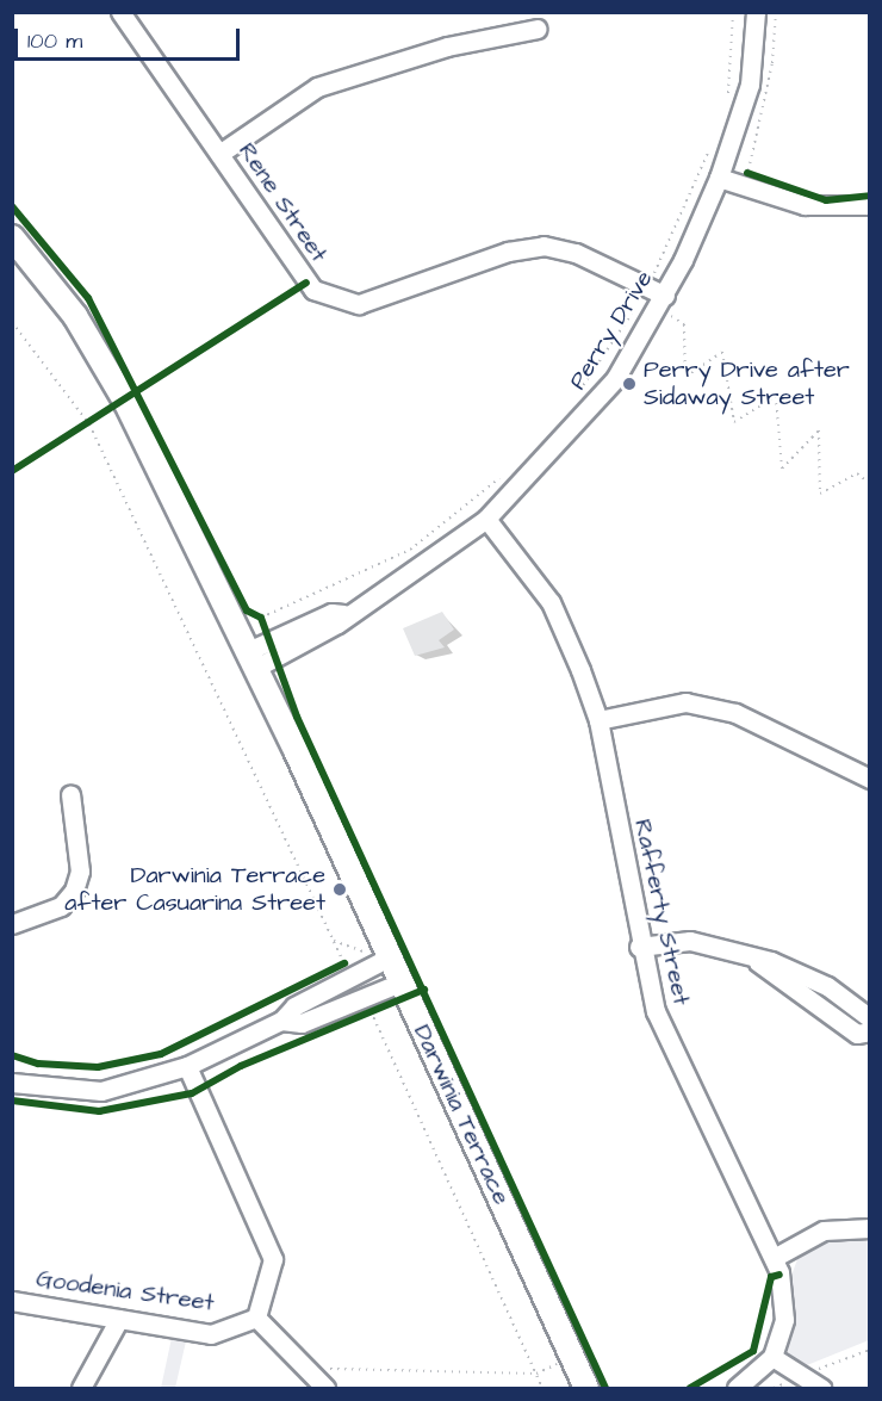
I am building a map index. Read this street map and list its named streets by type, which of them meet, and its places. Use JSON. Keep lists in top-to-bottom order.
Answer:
{
  "streets": {
    "main road": ["Darwinia Terrace"],
    "street": [
      "Rene Street",
      "Perry Drive",
      "Rafferty Street",
      "Goodenia Street"
    ]
  },
  "crossings": [
    ["Rene Street", "Perry Drive"],
    ["Perry Drive", "Rafferty Street"],
    ["Perry Drive", "Darwinia Terrace"]
  ],
  "places": ["Perry Drive after Sidaway Street", "Darwinia Terrace after Casuarina Street"],
  "scale_bar": "100 m"
}
